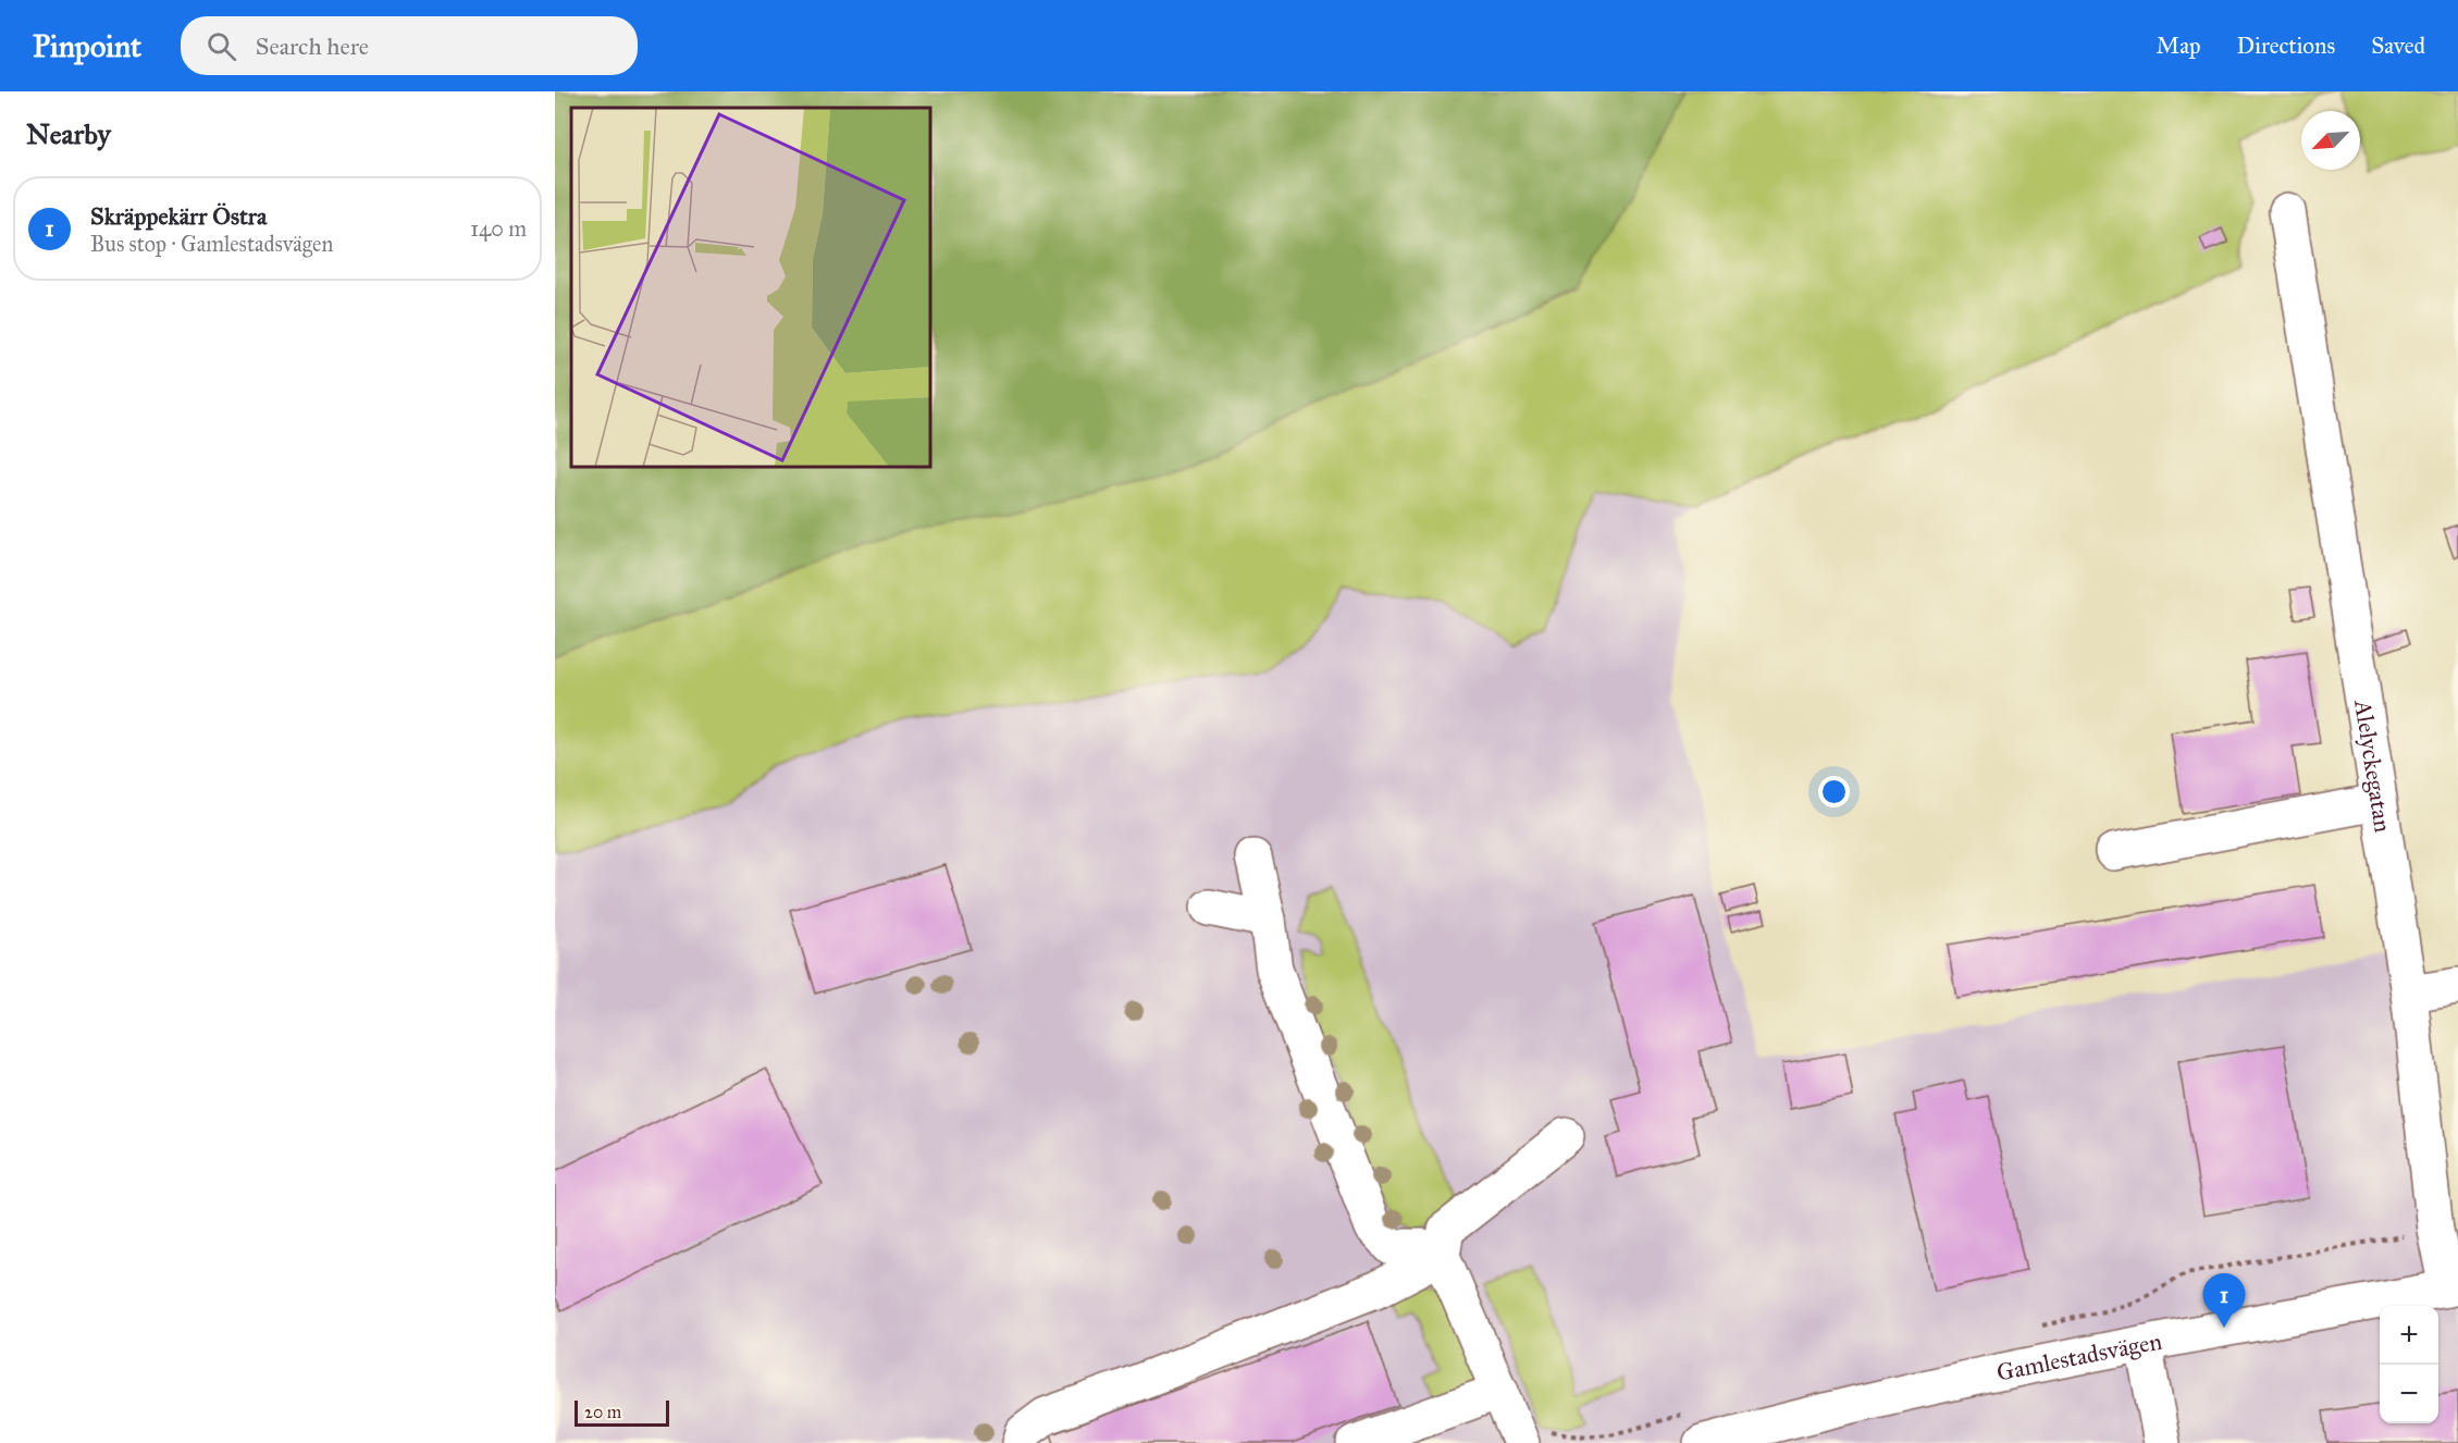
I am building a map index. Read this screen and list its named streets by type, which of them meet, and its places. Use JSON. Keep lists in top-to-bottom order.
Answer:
{
  "streets": {
    "street": ["Alelyckegatan", "Gamlestadsvägen"]
  },
  "crossings": [
    ["Alelyckegatan", "Gamlestadsvägen"]
  ],
  "scale_bar": "20 m",
  "north": "bottom left",
  "page": {
    "header": "Pinpoint",
    "search": "Search here",
    "nav": ["Map", "Directions", "Saved"],
    "heading": "Nearby",
    "list": [
      {
        "mark": "1",
        "name": "Skräppekärr Östra",
        "note": "Bus stop · Gamlestadsvägen",
        "value": "140 m"
      }
    ],
    "pins": "1",
    "map_buttons": ["+", "−"],
    "scale": "20 m"
  }
}
